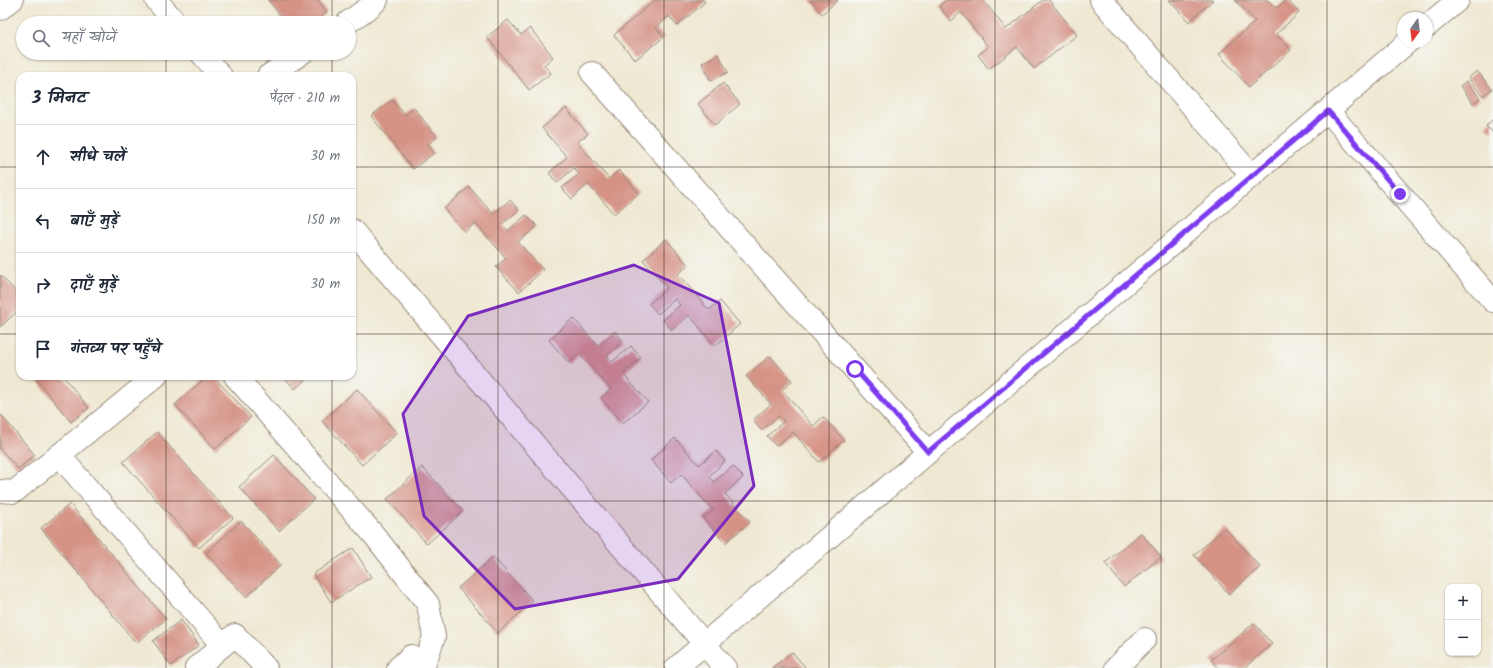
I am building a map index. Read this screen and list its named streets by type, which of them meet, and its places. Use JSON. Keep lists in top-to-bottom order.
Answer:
{
  "north": "bottom",
  "page": {
    "search": "यहाँ खोजें",
    "heading": ["3 मिनट", "पैदल · 210 m"],
    "list": [
      ["सीधे चलें", "30 m"],
      ["बाएँ मुड़ें", "150 m"],
      ["दाएँ मुड़ें", "30 m"],
      "गंतव्य पर पहुँचे"
    ],
    "map_buttons": ["+", "−"]
  }
}
